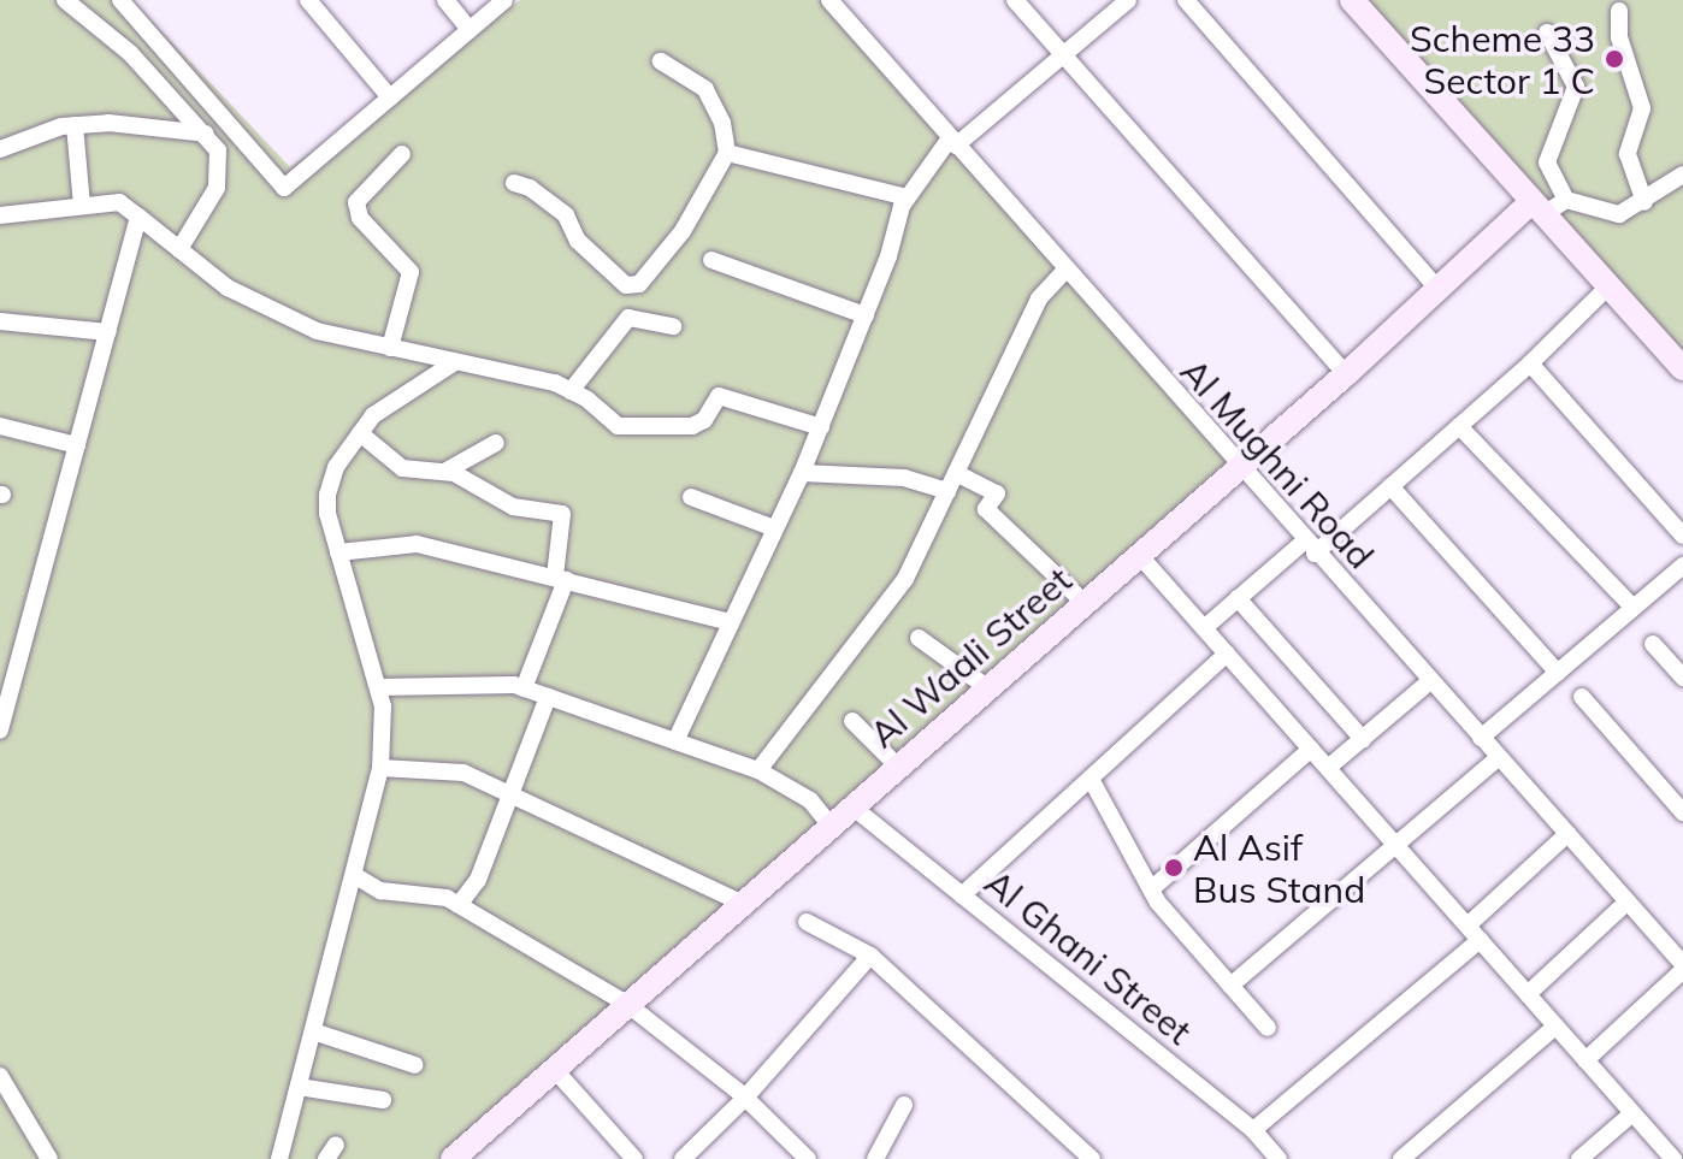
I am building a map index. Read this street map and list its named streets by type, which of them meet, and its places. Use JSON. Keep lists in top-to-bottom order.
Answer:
{
  "streets": {
    "street": ["Al Mughni Road", "Al Waali Street", "Al Ghani Street"]
  },
  "crossings": [
    ["Al Mughni Road", "Al Waali Street"],
    ["Al Waali Street", "Al Ghani Street"]
  ],
  "places": ["Scheme 33 Sector 1 C", "Al Asif Bus Stand"]
}
